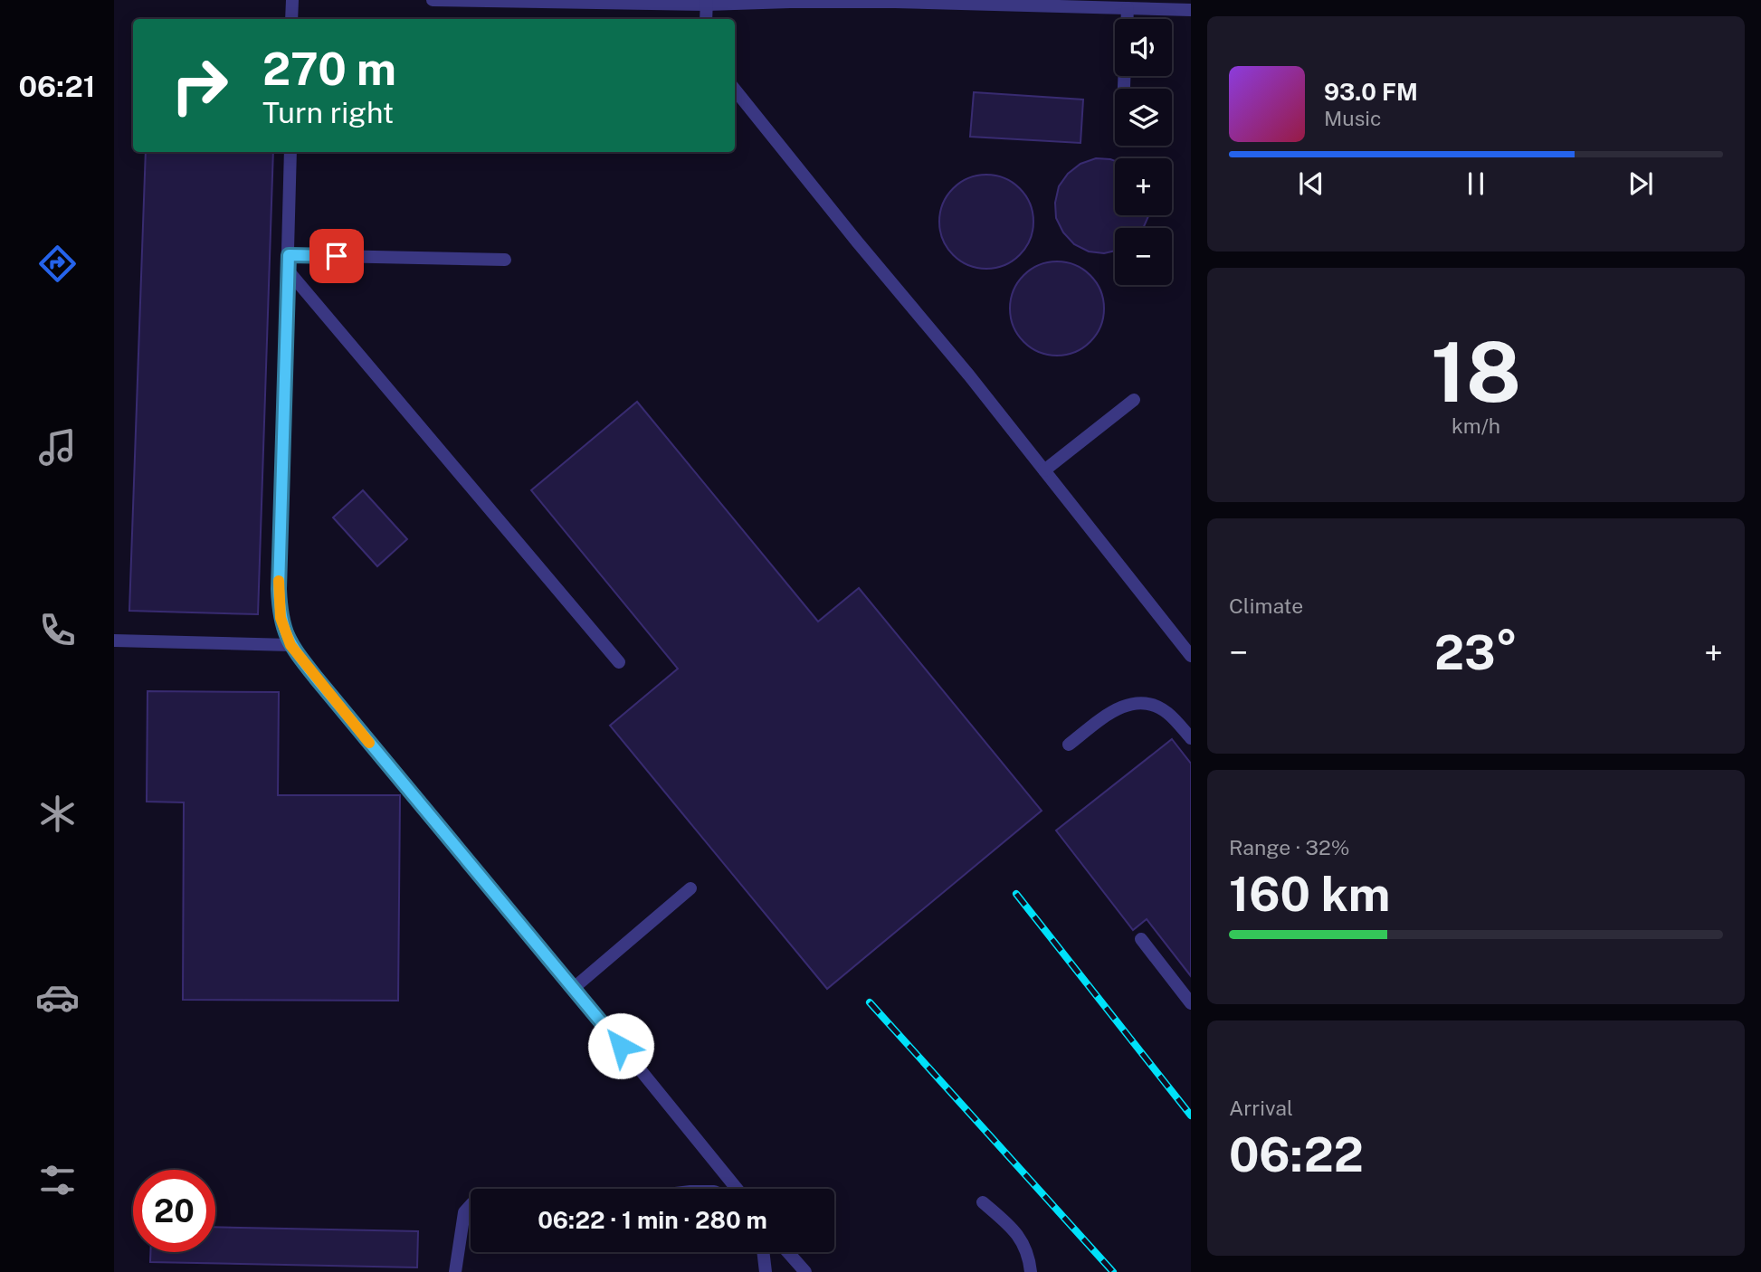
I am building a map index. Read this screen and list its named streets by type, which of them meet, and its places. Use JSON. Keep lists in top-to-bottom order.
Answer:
{
  "page": {
    "tabs": "06:21",
    "map_buttons": ["+", "−"],
    "turn": ["270 m", "Turn right"],
    "song": ["93.0 FM", "Music"],
    "tile": [
      ["18", "km/h"],
      "Climate",
      ["Range · 32%", "160 km"],
      ["Arrival", "06:22"]
    ],
    "heat": ["−", "23°", "+"],
    "limit": "20",
    "trip": "06:22 · 1 min · 280 m"
  }
}
